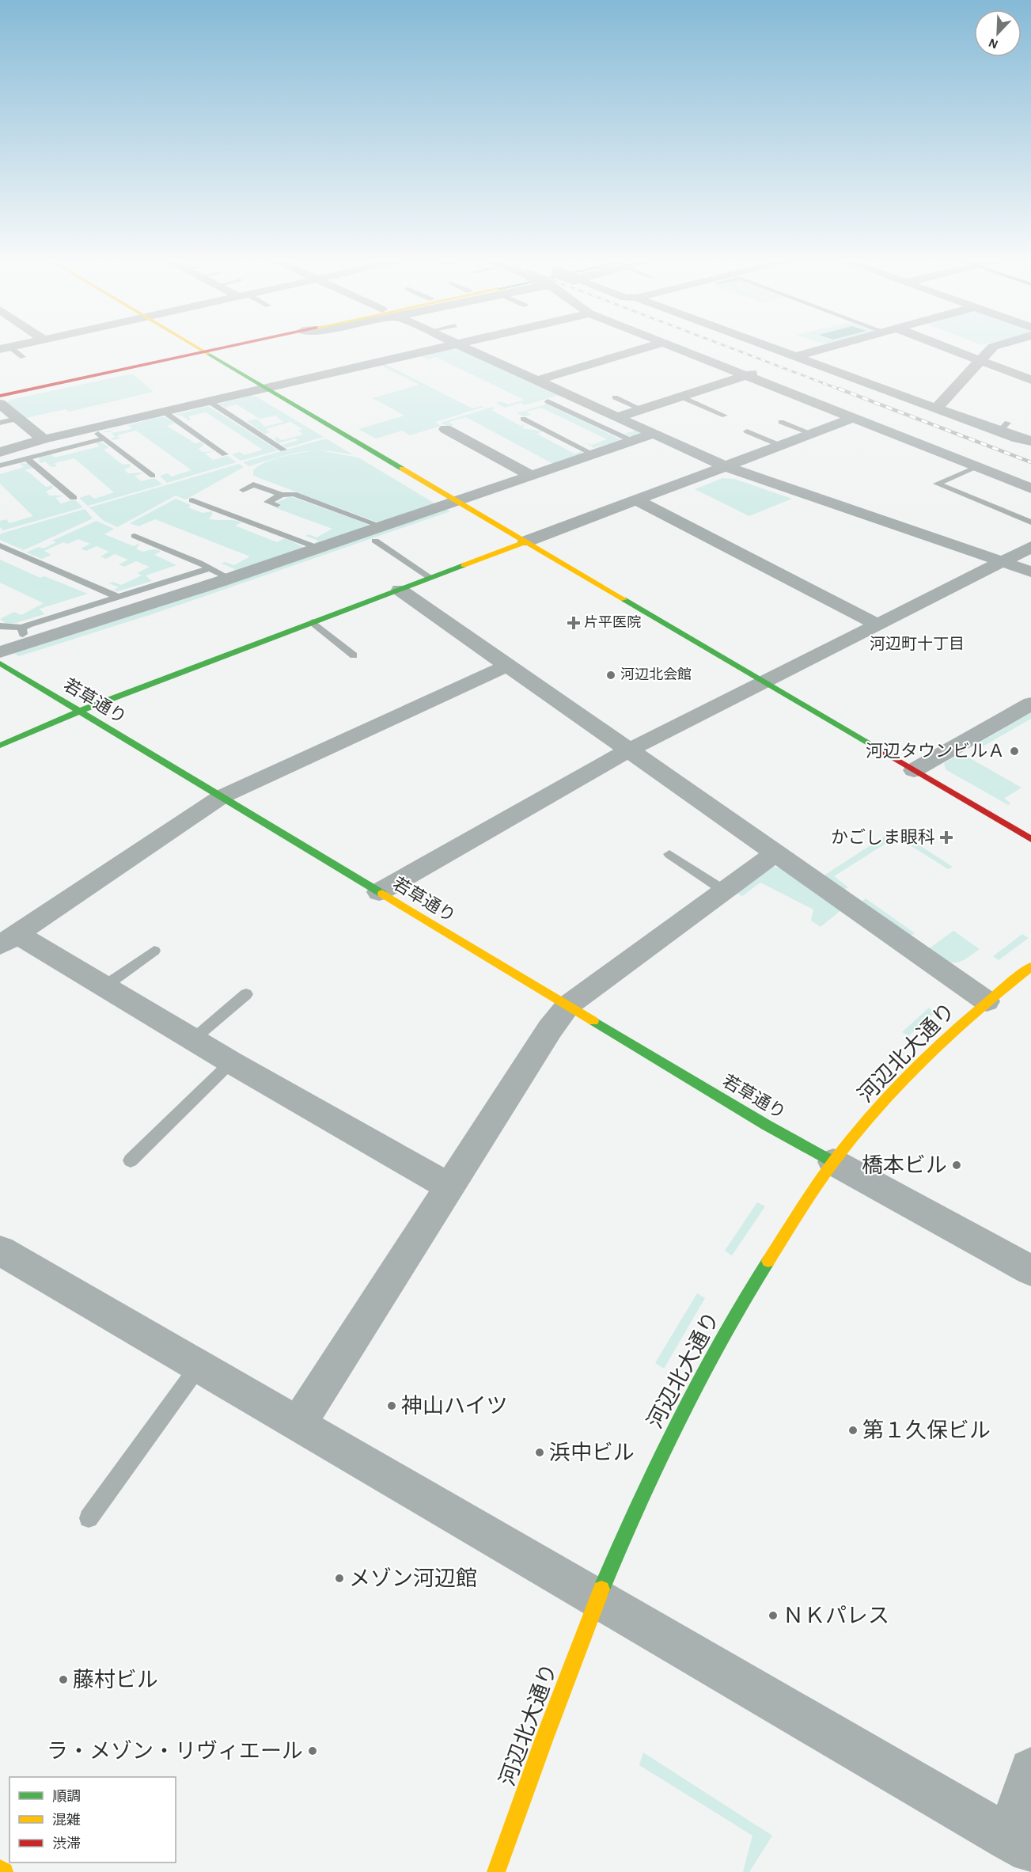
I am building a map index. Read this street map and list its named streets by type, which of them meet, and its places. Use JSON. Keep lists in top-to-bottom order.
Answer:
{
  "streets": {
    "street": ["若草通り", "河辺北大通り"]
  },
  "crossings": [
    ["若草通り", "河辺北大通り"]
  ],
  "districts": ["河辺町十丁目"],
  "places": {
    "health": ["片平医院", "かごしま眼科"],
    "other": [
      "河辺北会館",
      "河辺タウンビルＡ",
      "橋本ビル",
      "神山ハイツ",
      "第１久保ビル",
      "浜中ビル",
      "メゾン河辺館",
      "ＮＫパレス",
      "藤村ビル",
      "ラ・メゾン・リヴィエール"
    ]
  },
  "legend": ["順調", "混雑", "渋滞"],
  "north": "bottom left"
}
